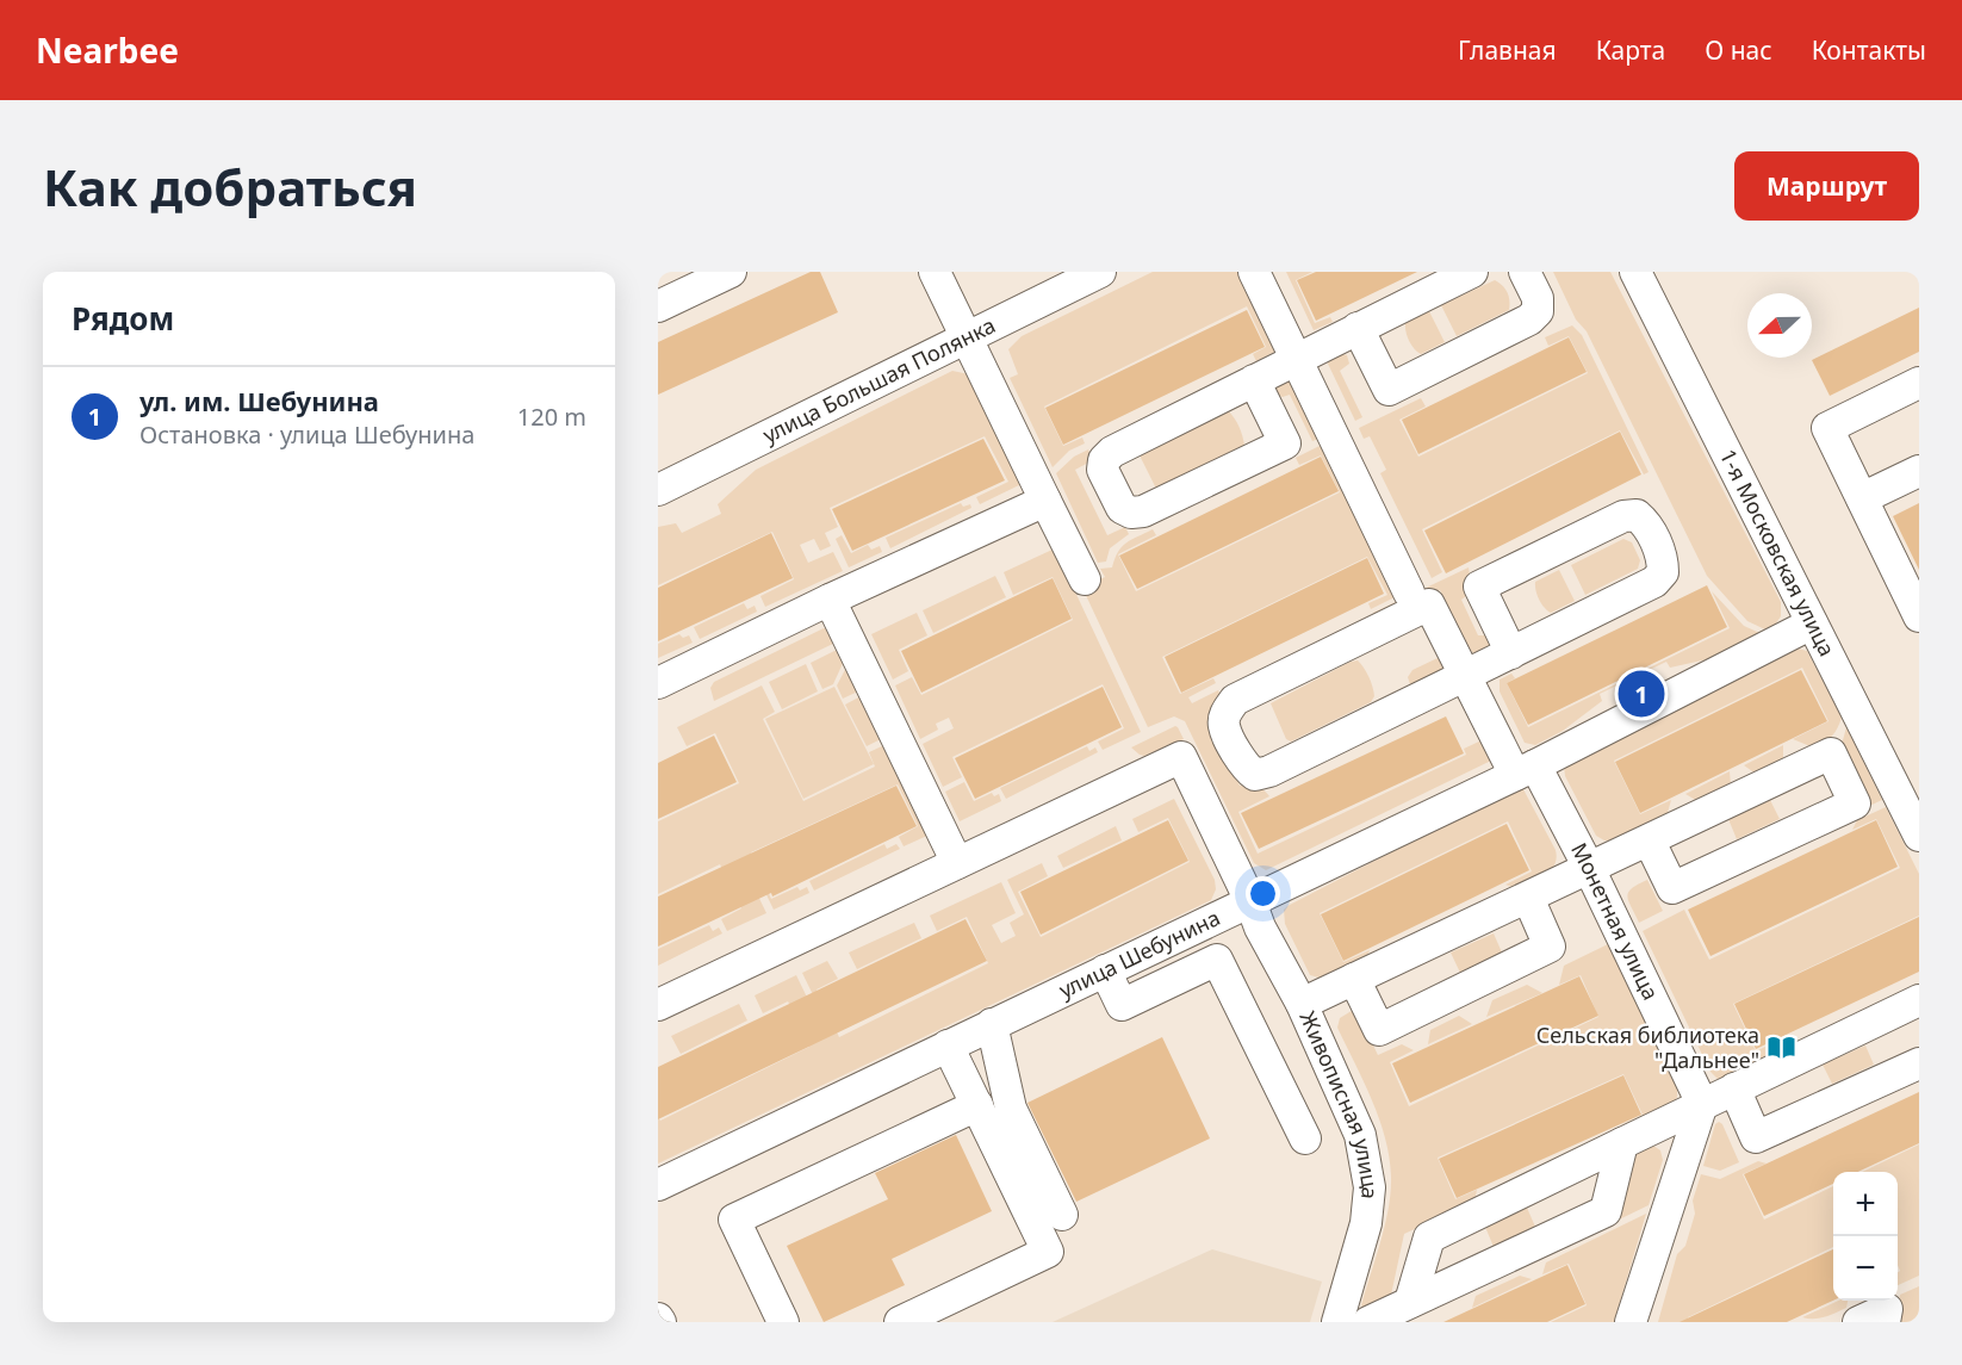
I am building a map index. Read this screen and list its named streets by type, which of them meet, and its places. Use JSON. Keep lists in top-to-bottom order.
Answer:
{
  "streets": {
    "street": [
      "улица Большая Полянка",
      "1-я Московская улица",
      "Монетная улица",
      "улица Шебунина",
      "Живописная улица"
    ]
  },
  "crossings": [
    ["1-я Московская улица", "улица Шебунина"],
    ["Монетная улица", "улица Шебунина"],
    ["улица Шебунина", "Живописная улица"]
  ],
  "places": {
    "library": ["Сельская библиотека \"Дальнее\""]
  },
  "north": "left",
  "page": {
    "header": "Nearbee",
    "nav": [
      "Главная",
      "Карта",
      "О нас",
      "Контакты"
    ],
    "buttons": "Маршрут",
    "title": "Как добраться",
    "heading": "Рядом",
    "list": [
      {
        "mark": "1",
        "name": "ул. им. Шебунина",
        "note": "Остановка · улица Шебунина",
        "value": "120 m"
      }
    ],
    "pins": "1",
    "map_buttons": ["+", "−"]
  }
}
